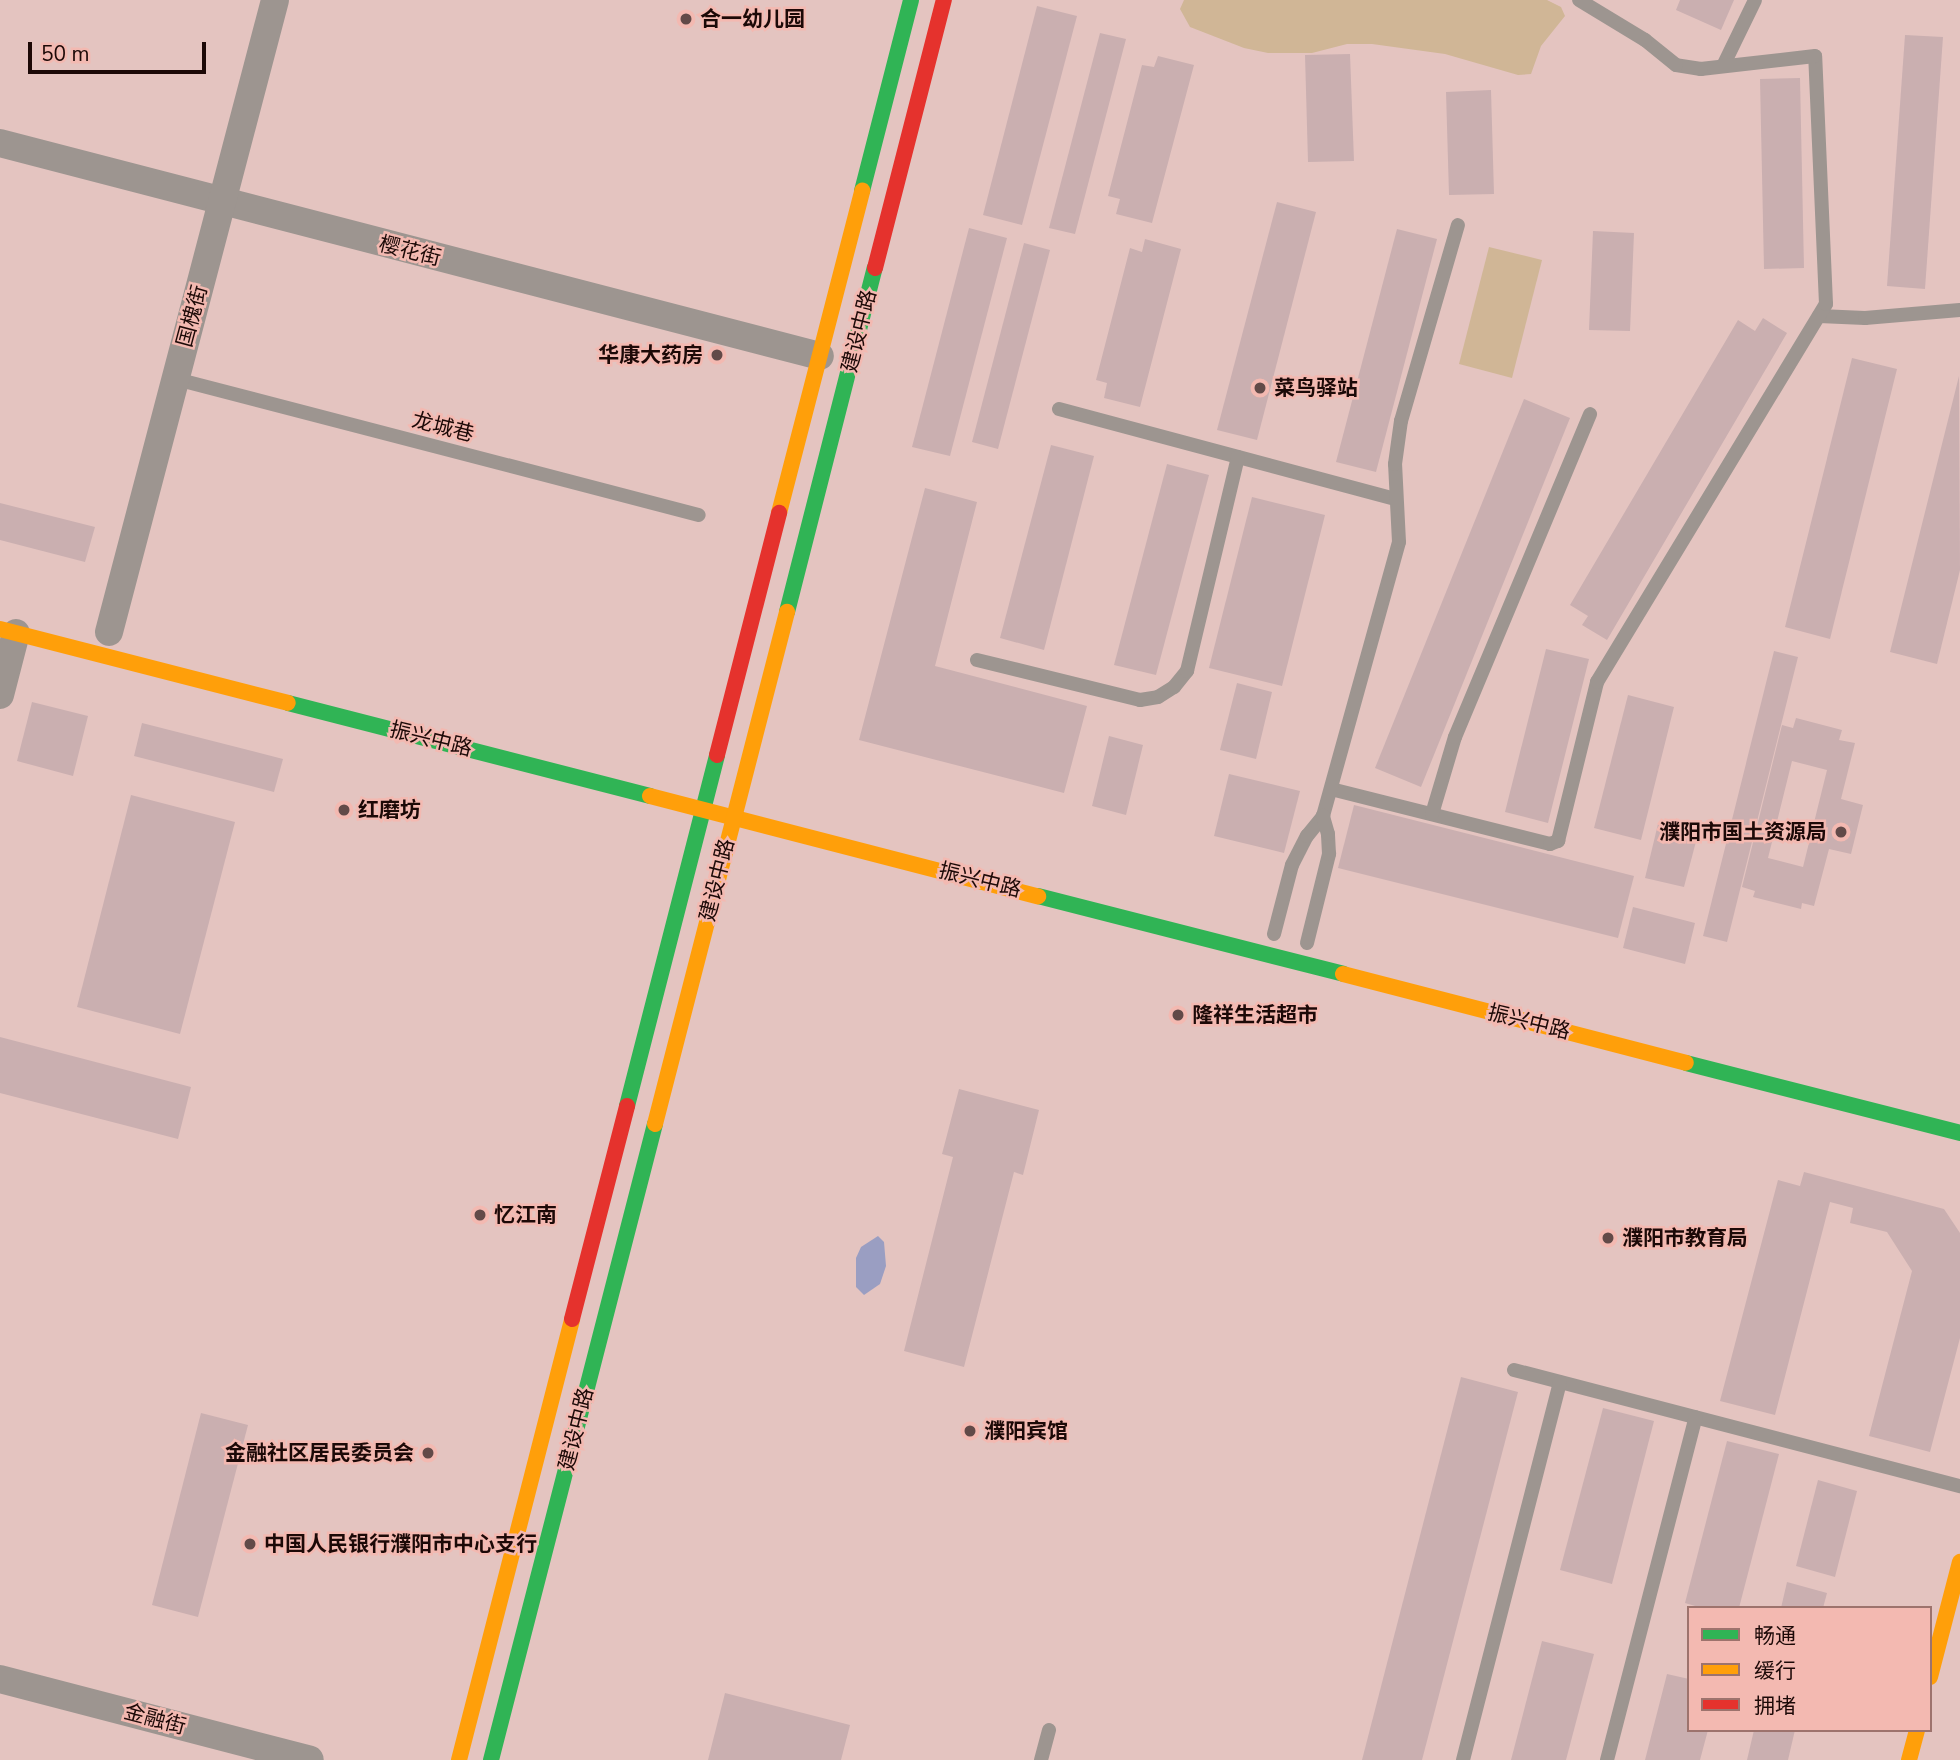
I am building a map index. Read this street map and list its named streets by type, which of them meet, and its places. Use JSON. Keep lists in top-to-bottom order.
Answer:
{
  "streets": {
    "main road": ["建设中路", "振兴中路"],
    "street": ["樱花街", "国槐街", "金融街"],
    "lane": ["龙城巷"]
  },
  "crossings": [
    ["樱花街", "国槐街"],
    ["樱花街", "建设中路"],
    ["国槐街", "龙城巷"],
    ["建设中路", "振兴中路"]
  ],
  "places": [
    "合一幼儿园",
    "华康大药房",
    "菜鸟驿站",
    "红磨坊",
    "濮阳市国土资源局",
    "隆祥生活超市",
    "忆江南",
    "濮阳市教育局",
    "濮阳宾馆",
    "金融社区居民委员会",
    "中国人民银行濮阳市中心支行"
  ],
  "legend": ["畅通", "缓行", "拥堵"],
  "scale_bar": "50 m"
}
